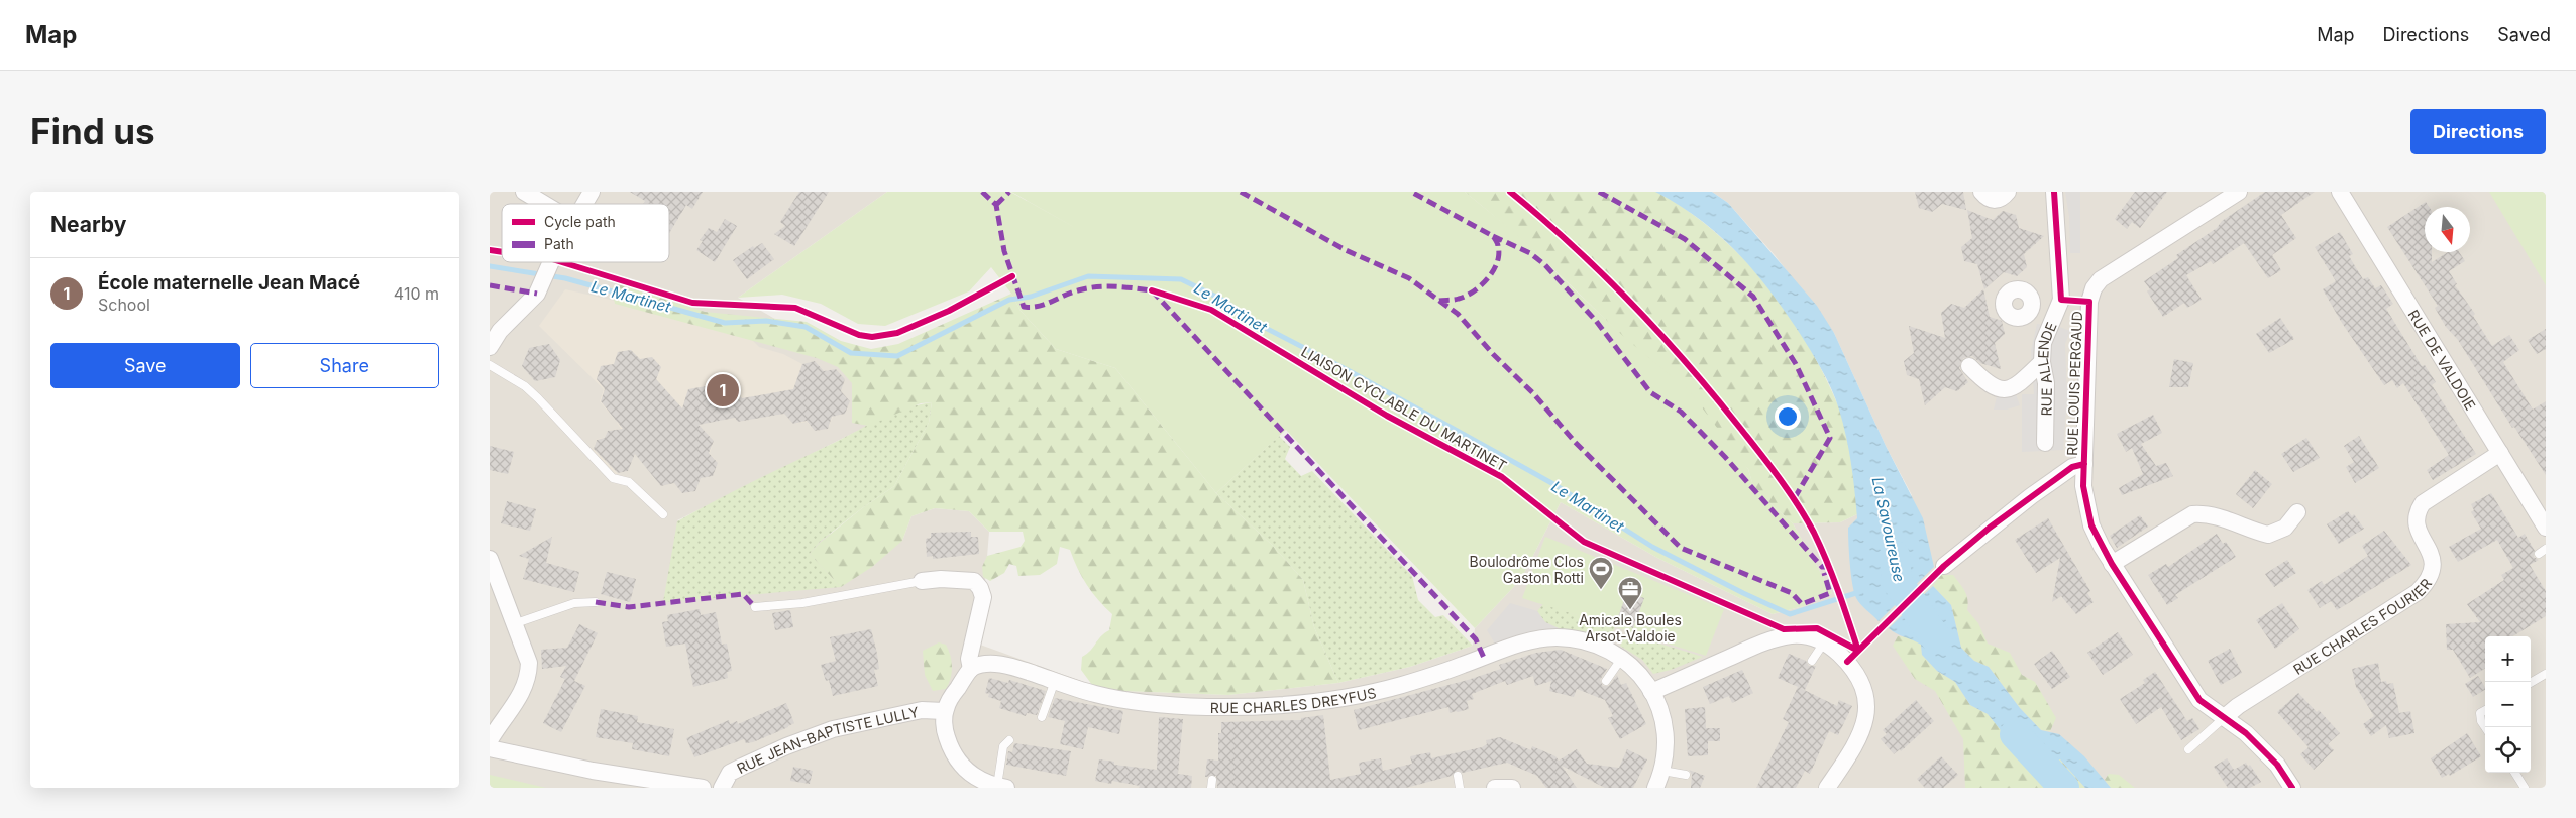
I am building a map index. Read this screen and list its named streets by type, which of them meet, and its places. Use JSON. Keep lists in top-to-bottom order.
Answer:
{
  "streets": {
    "street": [
      "RUE DE VALDOIE",
      "RUE ALLENDE",
      "RUE LOUIS PERGAUD",
      "RUE CHARLES FOURIER",
      "RUE CHARLES DREYFUS",
      "RUE JEAN-BAPTISTE LULLY"
    ],
    "cycle path": ["LIAISON CYCLABLE DU MARTINET"]
  },
  "crossings": [
    ["RUE DE VALDOIE", "RUE CHARLES FOURIER"],
    ["RUE LOUIS PERGAUD", "RUE CHARLES FOURIER"]
  ],
  "water": ["Le Martinet", "La Savoureuse"],
  "places": {
    "sports": ["Boulodrôme Clos Gaston Rotti"],
    "office": ["Amicale Boules Arsot-Valdoie"]
  },
  "legend": ["Cycle path", "Path"],
  "north": "bottom",
  "page": {
    "header": "Map",
    "nav": ["Map", "Directions", "Saved"],
    "buttons": [
      "Directions",
      ["Save", "Share"]
    ],
    "title": "Find us",
    "heading": "Nearby",
    "list": [
      {
        "mark": "1",
        "name": "École maternelle Jean Macé",
        "note": "School",
        "value": "410 m"
      }
    ],
    "pins": "1",
    "map_buttons": ["+", "−"]
  }
}
